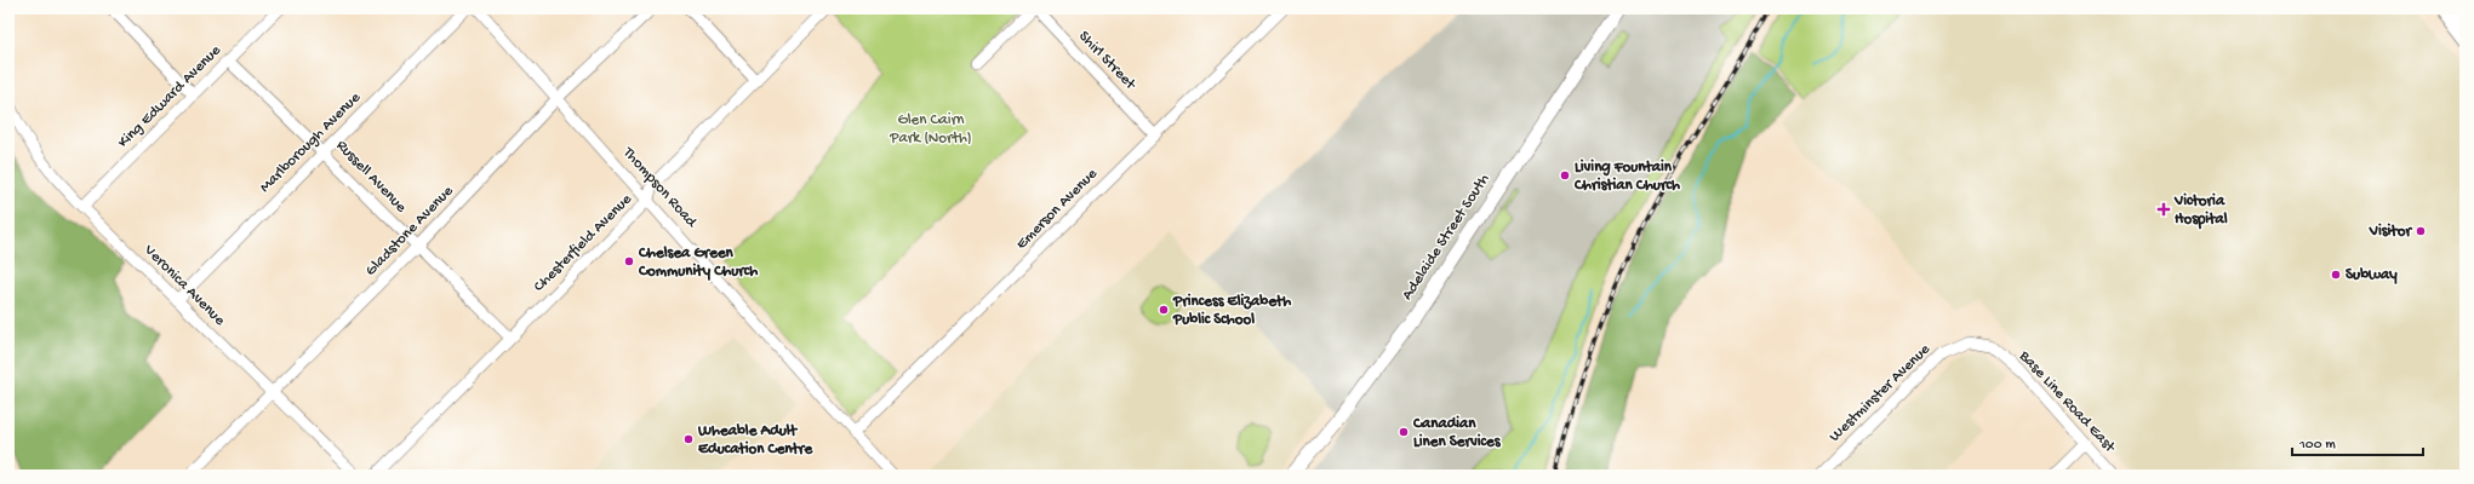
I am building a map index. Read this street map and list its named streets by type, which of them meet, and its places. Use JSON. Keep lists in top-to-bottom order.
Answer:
{
  "streets": {
    "main road": ["Adelaide Street South"],
    "street": [
      "Shirl Street",
      "King Edward Avenue",
      "Marlborough Avenue",
      "Russell Avenue",
      "Thompson Road",
      "Emerson Avenue",
      "Gladstone Avenue",
      "Chesterfield Avenue",
      "Veronica Avenue",
      "Westminster Avenue",
      "Base Line Road East"
    ]
  },
  "crossings": [
    ["Shirl Street", "Emerson Avenue"],
    ["King Edward Avenue", "Russell Avenue"],
    ["King Edward Avenue", "Veronica Avenue"],
    ["Marlborough Avenue", "Russell Avenue"],
    ["Marlborough Avenue", "Veronica Avenue"],
    ["Russell Avenue", "Gladstone Avenue"],
    ["Russell Avenue", "Chesterfield Avenue"],
    ["Thompson Road", "Emerson Avenue"],
    ["Thompson Road", "Gladstone Avenue"],
    ["Thompson Road", "Chesterfield Avenue"],
    ["Gladstone Avenue", "Veronica Avenue"],
    ["Westminster Avenue", "Base Line Road East"]
  ],
  "parks": ["Glen Cairn Park (North)"],
  "places": {
    "other": [
      "Living Fountain Christian Church",
      "Visitor",
      "Chelsea Green Community Church",
      "Subway",
      "Princess Elizabeth Public School",
      "Canadian Linen Services",
      "Wheable Adult Education Centre"
    ],
    "health": ["Victoria Hospital"]
  },
  "scale_bar": "100 m"
}
